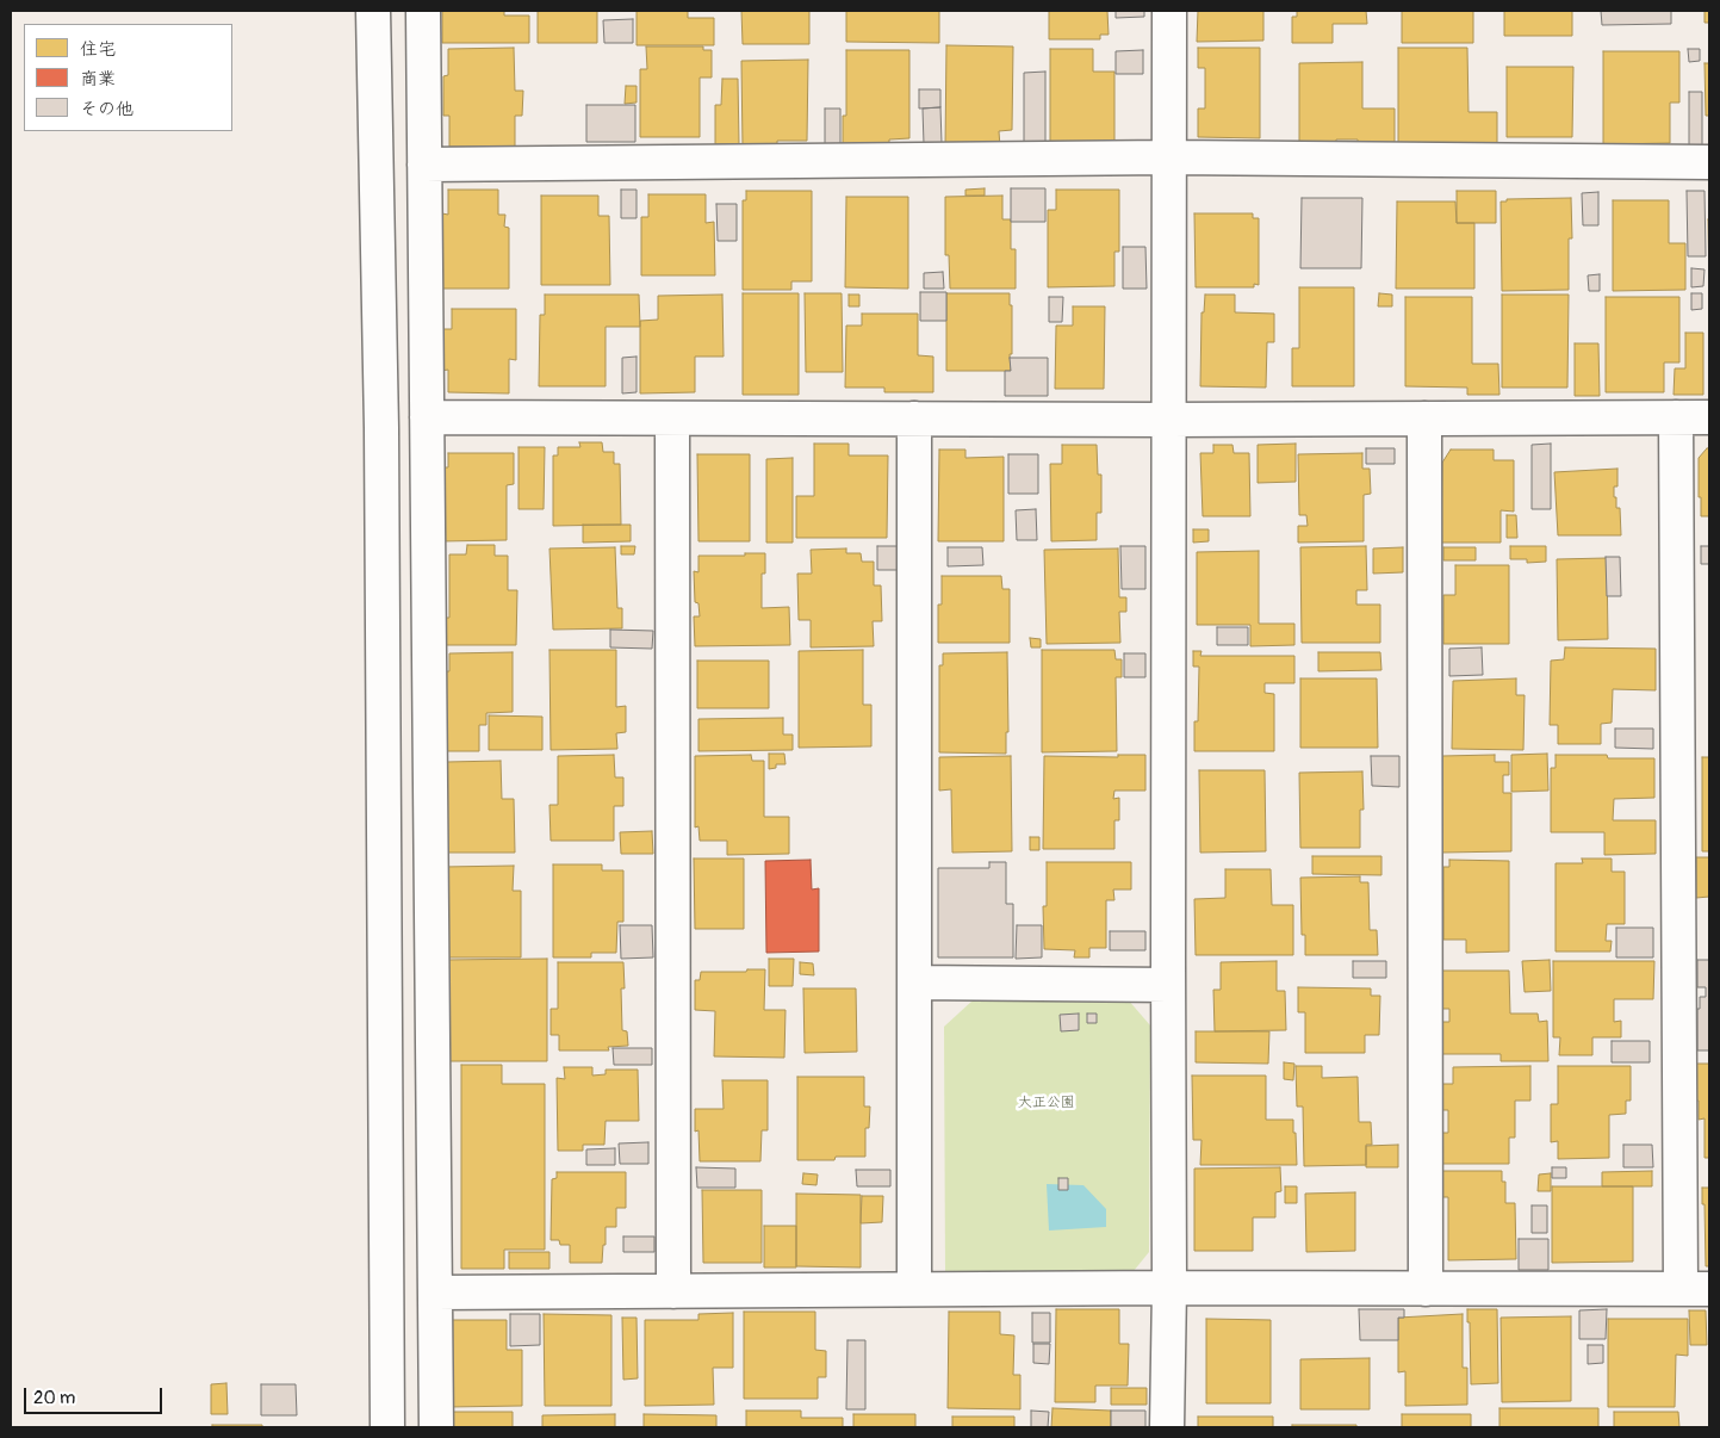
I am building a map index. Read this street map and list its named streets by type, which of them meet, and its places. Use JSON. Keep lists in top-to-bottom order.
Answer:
{
  "parks": ["大正公園"],
  "legend": ["住宅", "商業", "その他"],
  "scale_bar": "20 m"
}
